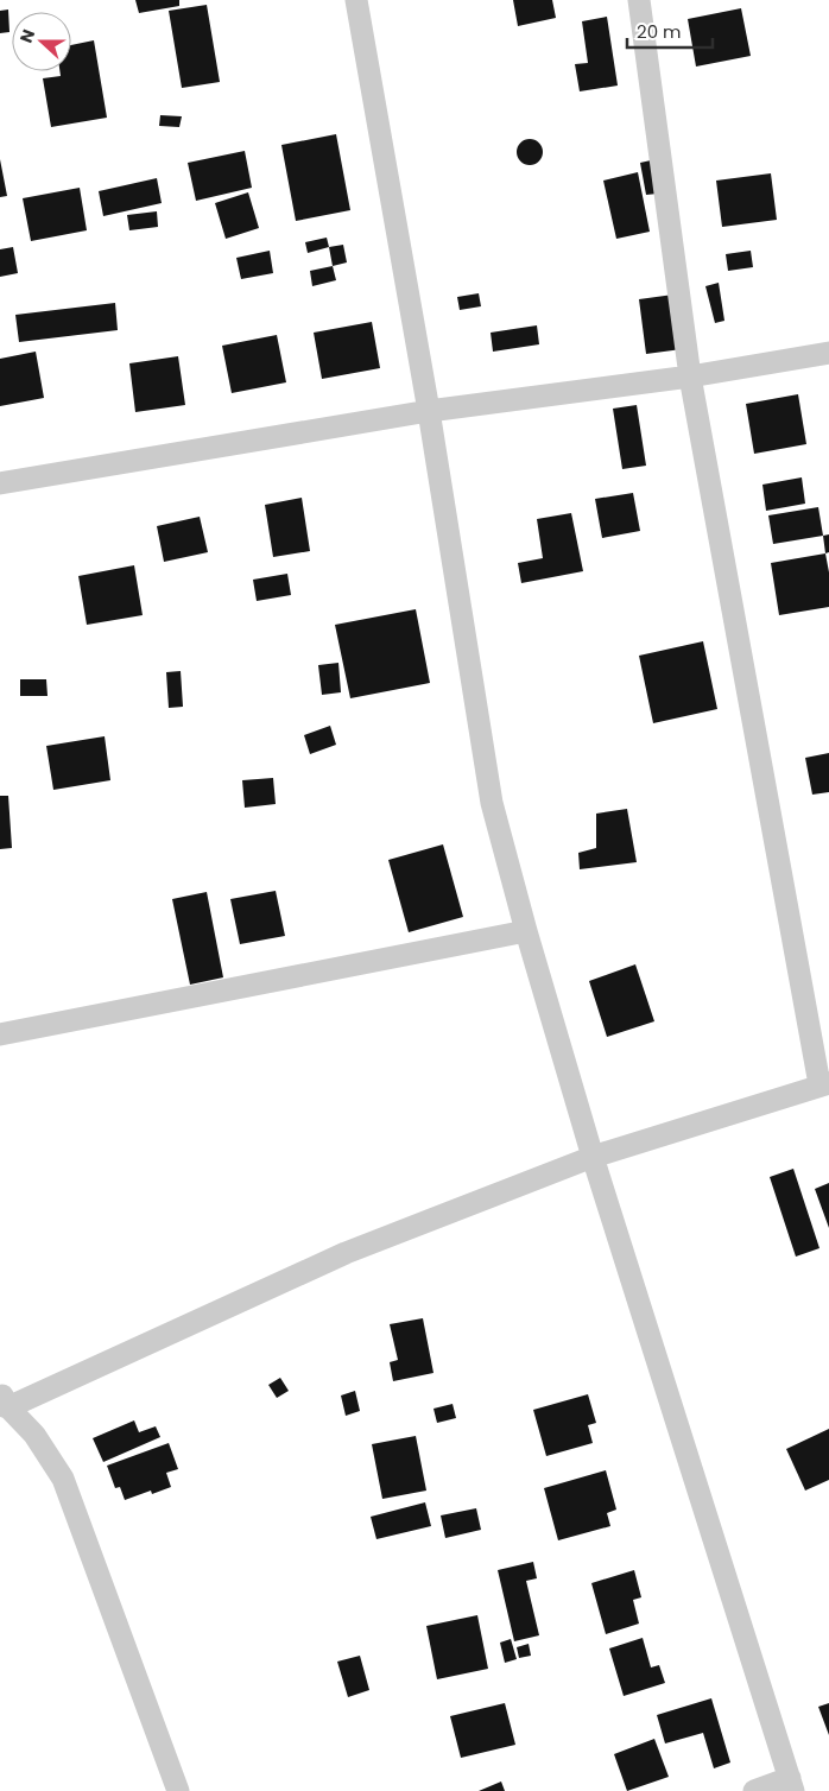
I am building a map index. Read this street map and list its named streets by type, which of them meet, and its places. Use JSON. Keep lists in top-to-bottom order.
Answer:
{
  "scale_bar": "20 m",
  "north": "left"
}
